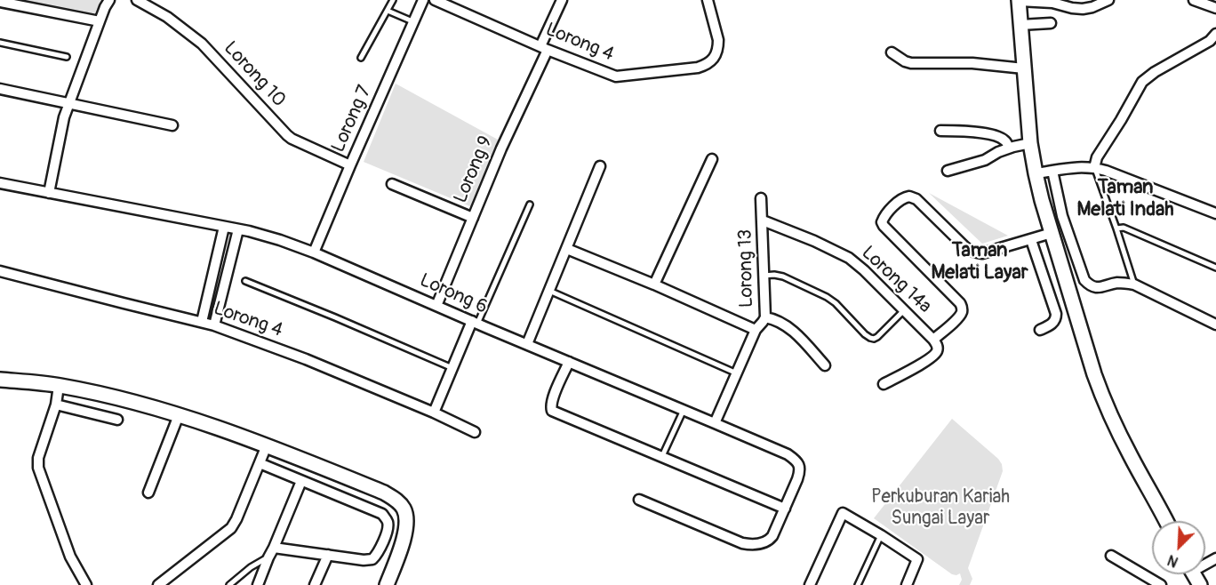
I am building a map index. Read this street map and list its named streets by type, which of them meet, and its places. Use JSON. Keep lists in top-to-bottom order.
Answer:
{
  "streets": {
    "street": [
      "Lorong 4",
      "Lorong 10",
      "Lorong 7",
      "Lorong 9",
      "Lorong 13",
      "Lorong 14a",
      "Lorong 6"
    ]
  },
  "crossings": [
    ["Lorong 4", "Lorong 9"],
    ["Lorong 10", "Lorong 7"],
    ["Lorong 7", "Lorong 6"],
    ["Lorong 9", "Lorong 6"],
    ["Lorong 13", "Lorong 14a"],
    ["Lorong 13", "Lorong 6"]
  ],
  "districts": ["Taman Melati Indah", "Taman Melati Layar"],
  "parks": ["Perkuburan Kariah Sungai Layar"],
  "north": "bottom left"
}
